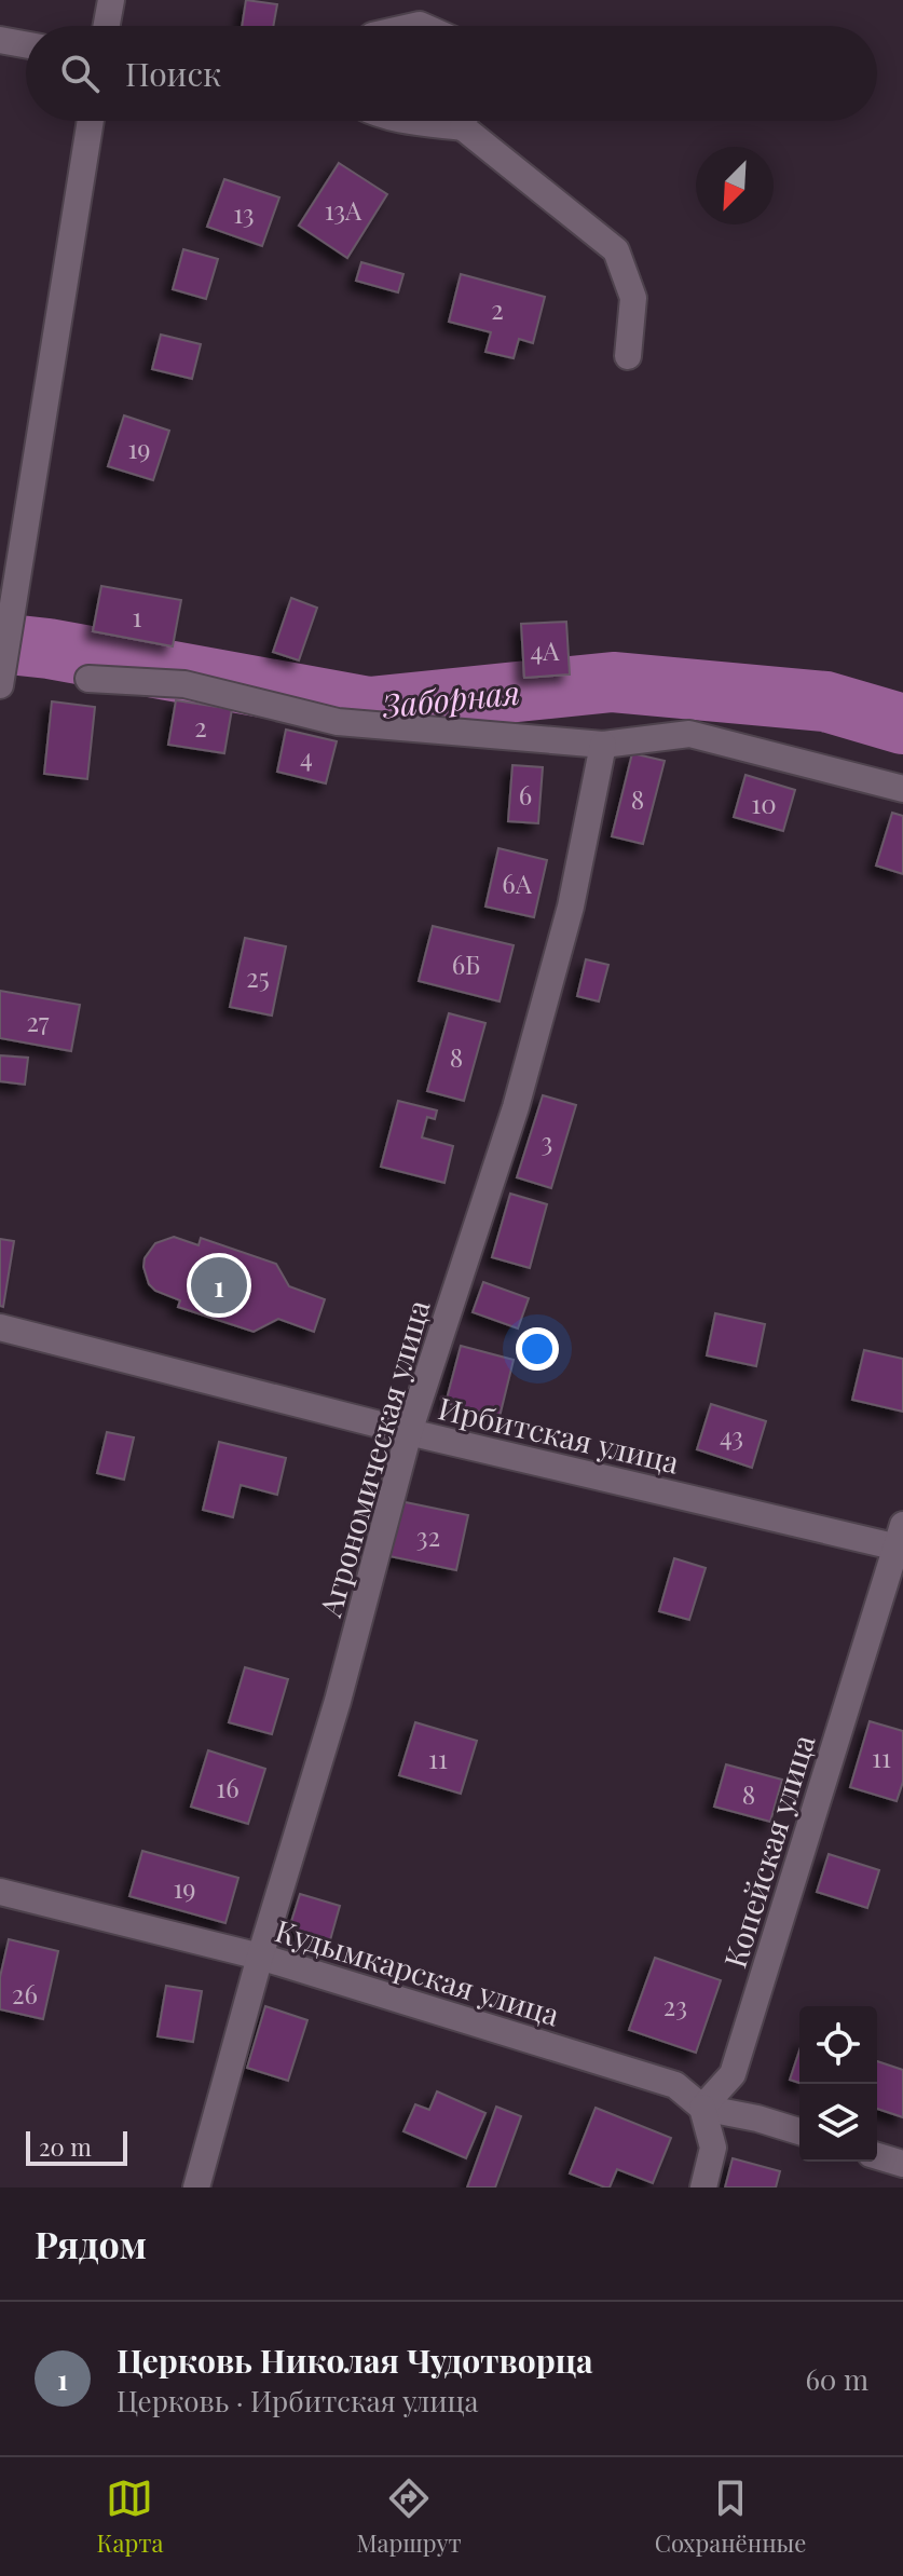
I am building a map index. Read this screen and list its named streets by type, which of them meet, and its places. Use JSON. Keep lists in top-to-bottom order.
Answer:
{
  "streets": {
    "street": [
      "Ирбитская улица",
      "Агрономическая улица",
      "Копейская улица",
      "Кудымкарская улица"
    ]
  },
  "crossings": [
    ["Ирбитская улица", "Агрономическая улица"],
    ["Ирбитская улица", "Копейская улица"],
    ["Агрономическая улица", "Кудымкарская улица"],
    ["Копейская улица", "Кудымкарская улица"]
  ],
  "water": ["Заборная"],
  "house_numbers": [
    "13А",
    "13",
    "2",
    "19",
    "1",
    "4А",
    "2",
    "4",
    "6",
    "8",
    "10",
    "6А",
    "6Б",
    "25",
    "27",
    "8",
    "3",
    "43",
    "32",
    "11",
    "11",
    "16",
    "8",
    "19",
    "26",
    "23"
  ],
  "scale_bar": "20 m",
  "north": "bottom left",
  "page": {
    "search": "Поиск",
    "pins": "1",
    "scale": "20 m",
    "heading": "Рядом",
    "list": [
      {
        "mark": "1",
        "name": "Церковь Николая Чудотворца",
        "note": "Церковь · Ирбитская улица",
        "value": "60 m"
      }
    ],
    "nav": ["Карта", "Маршрут", "Сохранённые"]
  }
}
